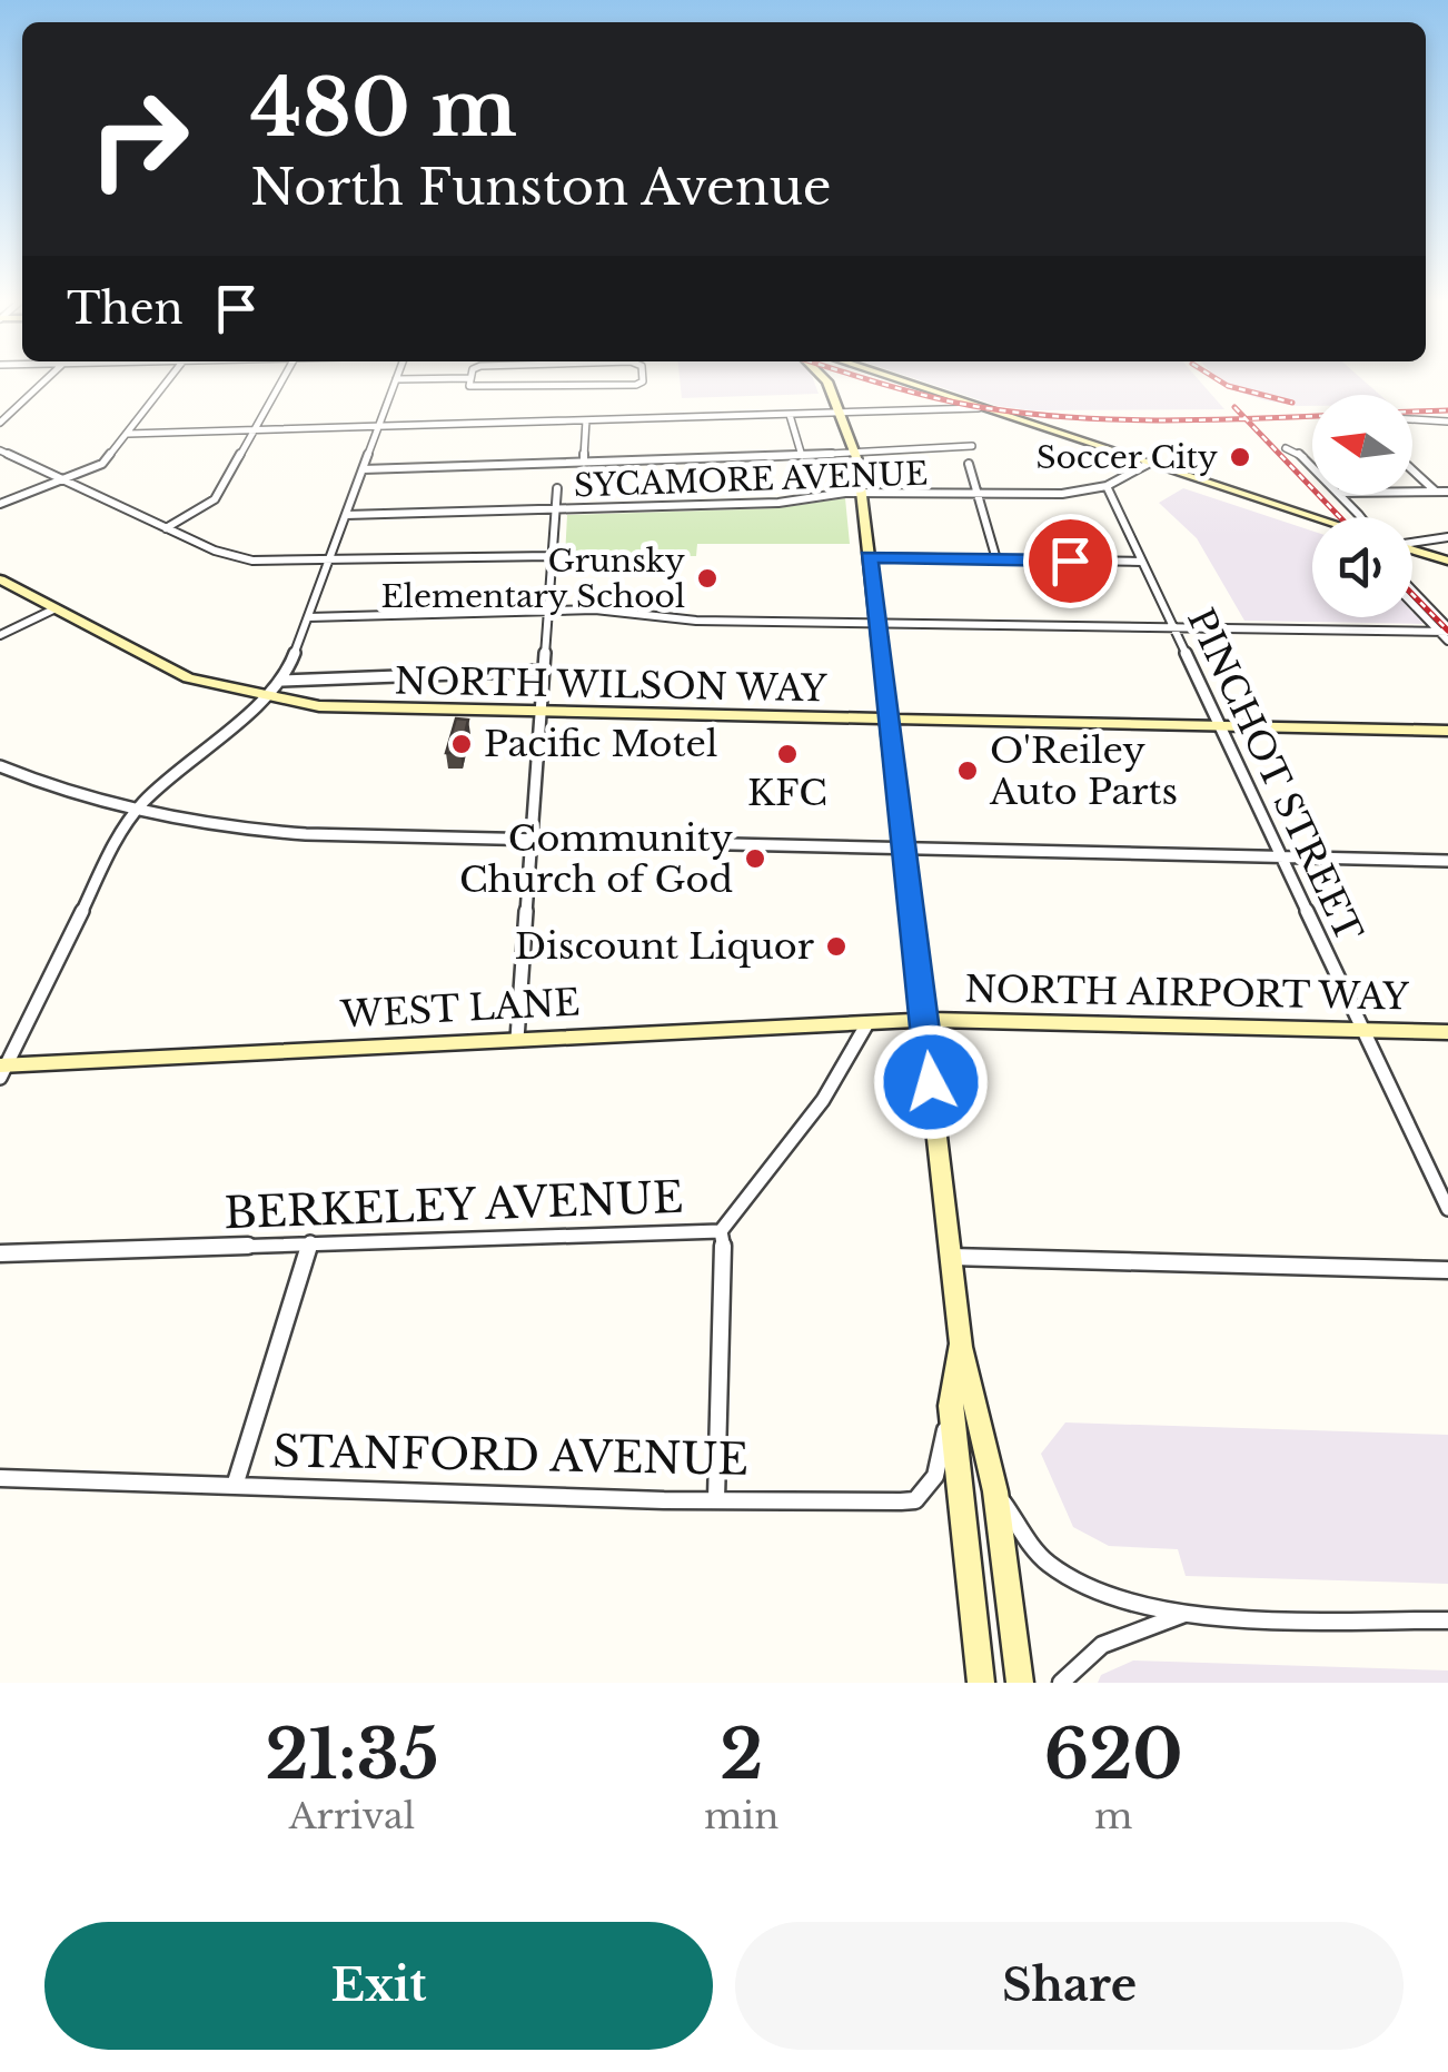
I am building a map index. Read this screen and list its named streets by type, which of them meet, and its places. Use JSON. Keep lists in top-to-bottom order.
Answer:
{
  "streets": {
    "main road": ["NORTH WILSON WAY", "NORTH AIRPORT WAY", "WEST LANE"],
    "street": [
      "SYCAMORE AVENUE",
      "PINCHOT STREET",
      "BERKELEY AVENUE",
      "STANFORD AVENUE"
    ]
  },
  "crossings": [
    ["SYCAMORE AVENUE", "PINCHOT STREET"],
    ["NORTH WILSON WAY", "PINCHOT STREET"],
    ["PINCHOT STREET", "NORTH AIRPORT WAY"],
    ["NORTH AIRPORT WAY", "WEST LANE"],
    ["WEST LANE", "BERKELEY AVENUE"]
  ],
  "places": [
    "Soccer City",
    "Grunsky Elementary School",
    "Pacific Motel",
    "KFC",
    "O'Reiley Auto Parts",
    "Community Church of God",
    "Discount Liquor"
  ],
  "north": "left",
  "page": {
    "turn": ["480 m", "North Funston Avenue"],
    "then": "Then",
    "eta": [
      "21:35",
      "Arrival",
      "2",
      "min",
      "620",
      "m"
    ],
    "buttons": ["Exit", "Share"]
  }
}
